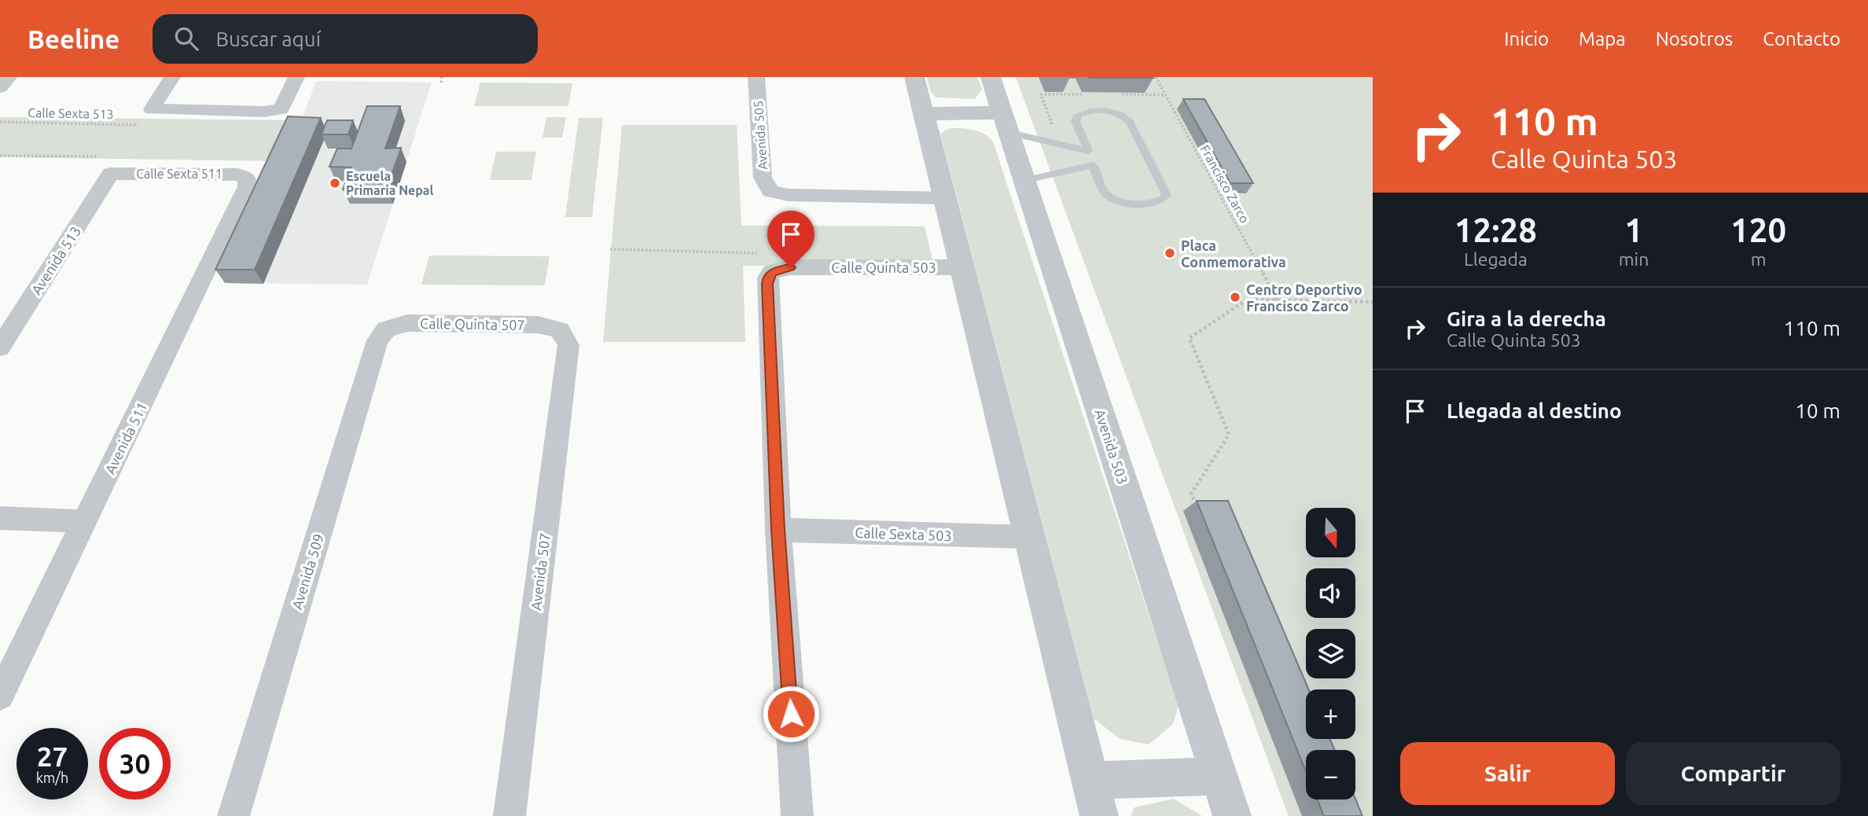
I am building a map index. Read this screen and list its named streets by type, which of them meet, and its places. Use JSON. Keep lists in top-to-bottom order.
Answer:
{
  "streets": {
    "street": [
      "Avenida 505",
      "Calle Sexta 511",
      "Avenida 513",
      "Calle Quinta 503",
      "Calle Quinta 507",
      "Avenida 511",
      "Avenida 503",
      "Calle Sexta 503",
      "Avenida 509",
      "Avenida 507"
    ],
    "path": ["Calle Sexta 513", "Francisco Zarco"]
  },
  "crossings": [
    ["Calle Sexta 511", "Avenida 513"],
    ["Calle Sexta 511", "Avenida 511"],
    ["Calle Quinta 507", "Avenida 509"],
    ["Calle Quinta 507", "Avenida 507"]
  ],
  "places": ["Escuela Primaria Nepal", "Placa Conmemorativa", "Centro Deportivo Francisco Zarco"],
  "north": "bottom",
  "page": {
    "header": "Beeline",
    "search": "Buscar aquí",
    "nav": [
      "Inicio",
      "Mapa",
      "Nosotros",
      "Contacto"
    ],
    "turn": ["110 m", "Calle Quinta 503"],
    "eta": [
      "12:28",
      "Llegada",
      "1",
      "min",
      "120",
      "m"
    ],
    "list": [
      {
        "name": "Gira a la derecha",
        "note": "Calle Quinta 503",
        "value": "110 m"
      },
      {
        "name": "Llegada al destino",
        "value": "10 m"
      }
    ],
    "map_buttons": ["+", "−"],
    "speed": "27 km/h",
    "limit": "30",
    "buttons": ["Salir", "Compartir"]
  }
}
